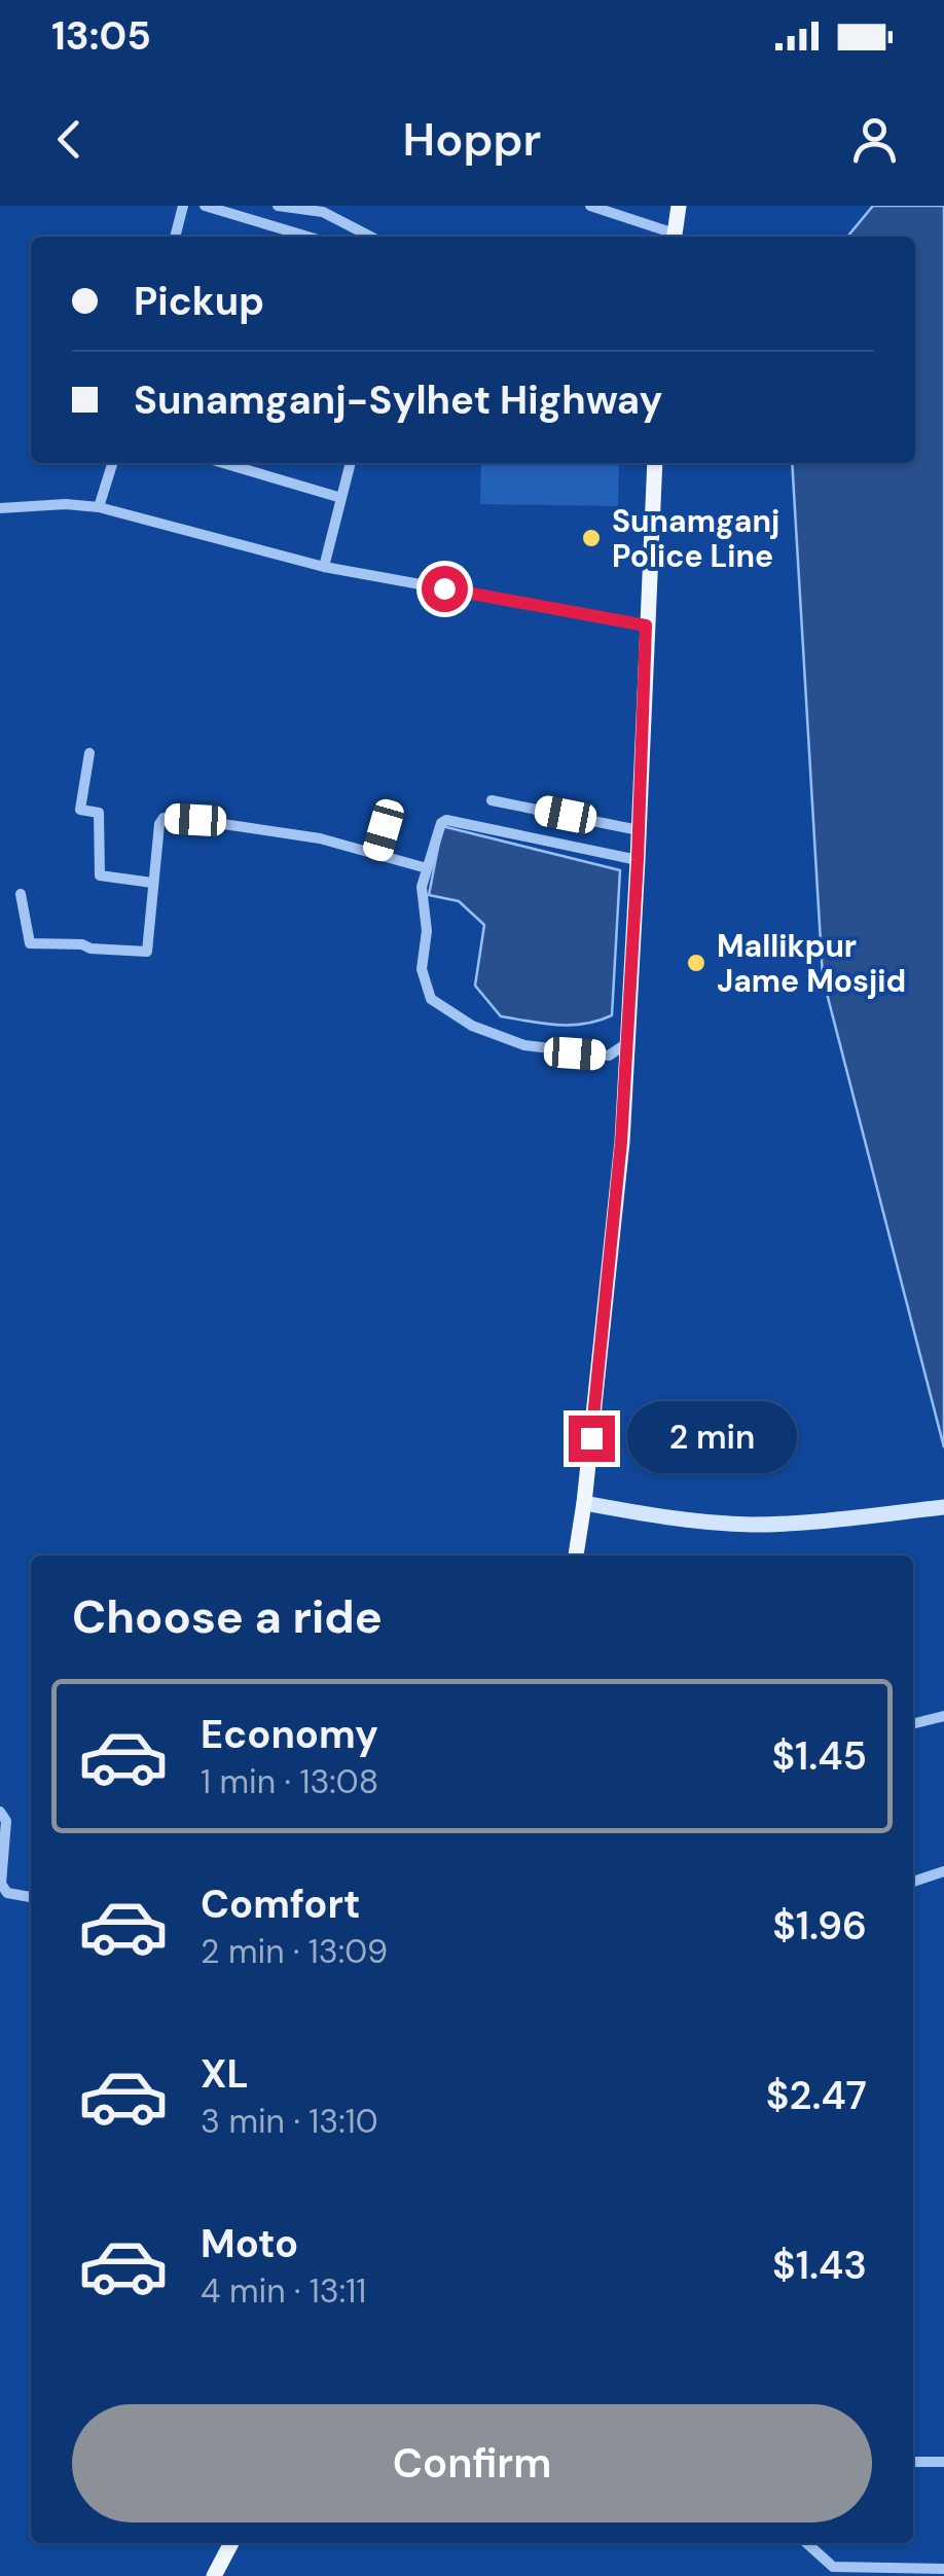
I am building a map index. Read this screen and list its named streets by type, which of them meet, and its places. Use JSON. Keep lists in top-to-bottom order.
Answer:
{
  "places": ["Sunamganj Police Line", "Mallikpur Jame Mosjid"],
  "page": {
    "status": "13:05",
    "header": "Hoppr",
    "banner": ["Pickup", "Sunamganj-Sylhet Highway"],
    "bubble": "2 min",
    "heading": "Choose a ride",
    "list": [
      {
        "name": "Economy",
        "note": "1 min · 13:08",
        "value": "$1.45"
      },
      {
        "name": "Comfort",
        "note": "2 min · 13:09",
        "value": "$1.96"
      },
      {
        "name": "XL",
        "note": "3 min · 13:10",
        "value": "$2.47"
      },
      {
        "name": "Moto",
        "note": "4 min · 13:11",
        "value": "$1.43"
      }
    ],
    "buttons": "Confirm"
  }
}
